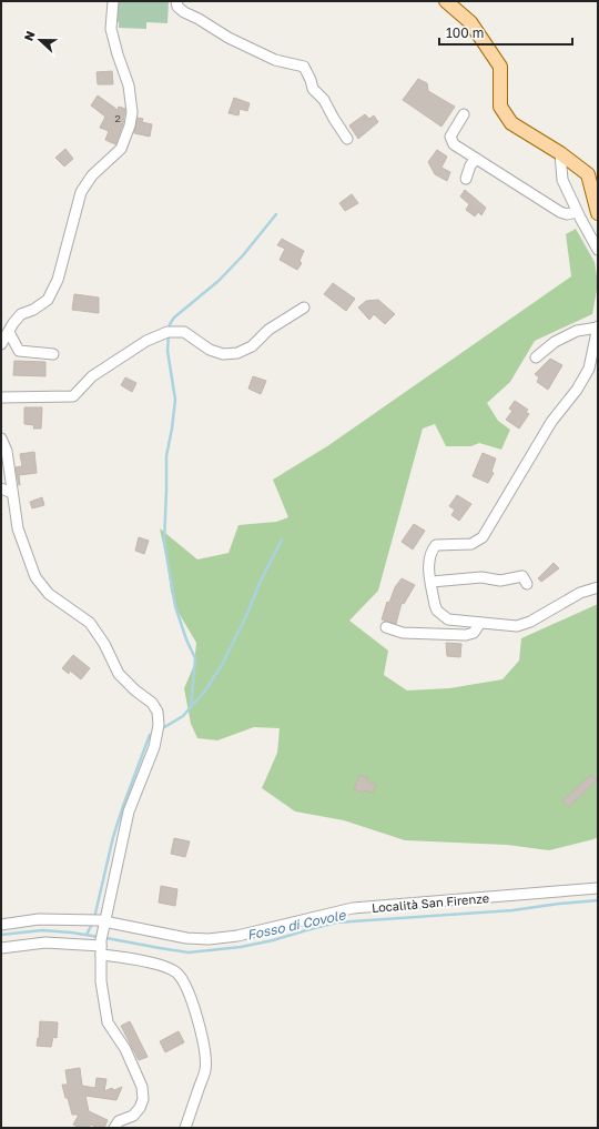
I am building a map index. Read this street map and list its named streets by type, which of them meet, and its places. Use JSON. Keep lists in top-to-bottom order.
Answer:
{
  "streets": {
    "street": ["Località San Firenze"]
  },
  "water": ["Fosso di Covole"],
  "house_numbers": ["2"],
  "scale_bar": "100 m",
  "north": "left"
}
